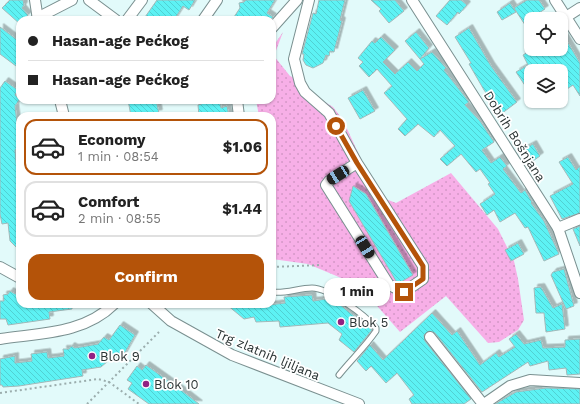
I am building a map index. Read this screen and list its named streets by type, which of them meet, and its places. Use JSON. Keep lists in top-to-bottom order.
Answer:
{
  "streets": {
    "street": ["Dobrih Bošnjana", "Trg zlatnih ljiljana"]
  },
  "places": ["Blok 5", "Blok 9", "Blok 10"],
  "page": {
    "banner": ["Hasan-age Pećkog", "Hasan-age Pećkog"],
    "list": [
      {
        "name": "Economy",
        "note": "1 min · 08:54",
        "value": "$1.06"
      },
      {
        "name": "Comfort",
        "note": "2 min · 08:55",
        "value": "$1.44"
      }
    ],
    "buttons": "Confirm",
    "bubble": "1 min"
  }
}
